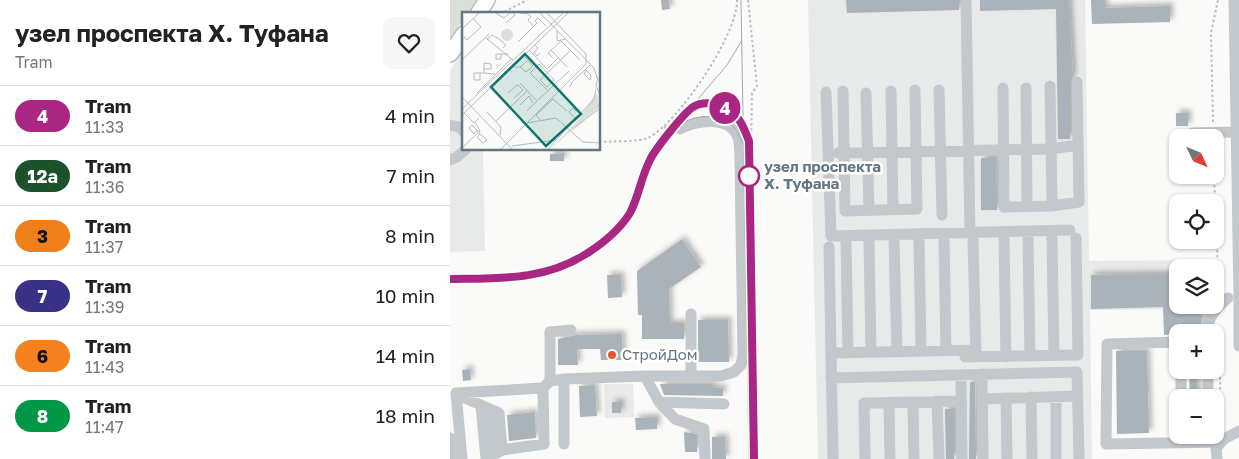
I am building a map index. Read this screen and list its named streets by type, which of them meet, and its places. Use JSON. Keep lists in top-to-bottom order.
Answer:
{
  "places": ["узел проспекта Х. Туфана", "СтройДом"],
  "lines": ["tram line 4"],
  "north": "bottom right",
  "page": {
    "heading": ["узел проспекта Х. Туфана", "Tram"],
    "on_map": "4",
    "list": [
      {
        "mark": "4",
        "name": "Tram",
        "note": "11:33",
        "value": "4 min"
      },
      {
        "mark": "12а",
        "name": "Tram",
        "note": "11:36",
        "value": "7 min"
      },
      {
        "mark": "3",
        "name": "Tram",
        "note": "11:37",
        "value": "8 min"
      },
      {
        "mark": "7",
        "name": "Tram",
        "note": "11:39",
        "value": "10 min"
      },
      {
        "mark": "6",
        "name": "Tram",
        "note": "11:43",
        "value": "14 min"
      },
      {
        "mark": "8",
        "name": "Tram",
        "note": "11:47",
        "value": "18 min"
      }
    ],
    "map_buttons": ["+", "−"]
  }
}
